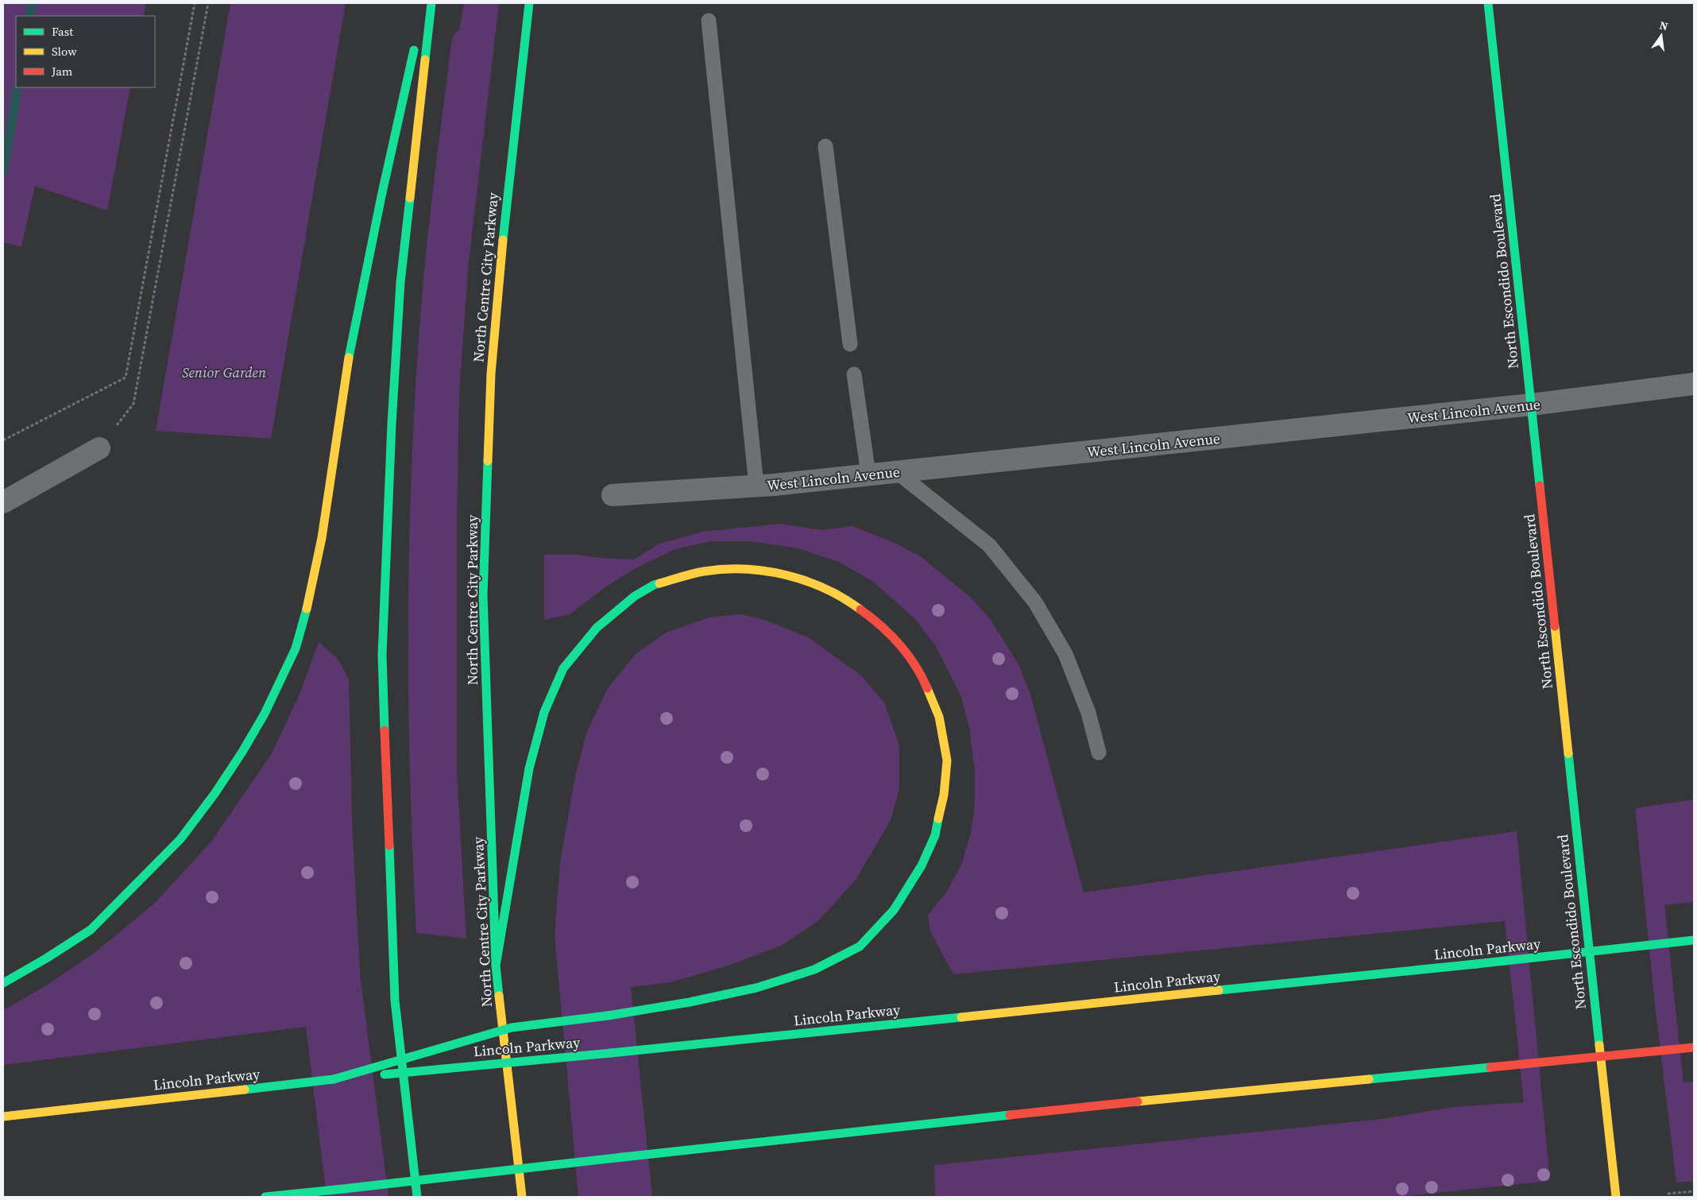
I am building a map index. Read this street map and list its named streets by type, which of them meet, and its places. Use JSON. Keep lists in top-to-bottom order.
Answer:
{
  "streets": {
    "main road": ["North Centre City Parkway", "North Escondido Boulevard", "Lincoln Parkway"],
    "street": ["West Lincoln Avenue"]
  },
  "crossings": [
    ["North Escondido Boulevard", "West Lincoln Avenue"]
  ],
  "parks": ["Senior Garden"],
  "legend": ["Fast", "Slow", "Jam"],
  "north": "top"
}
